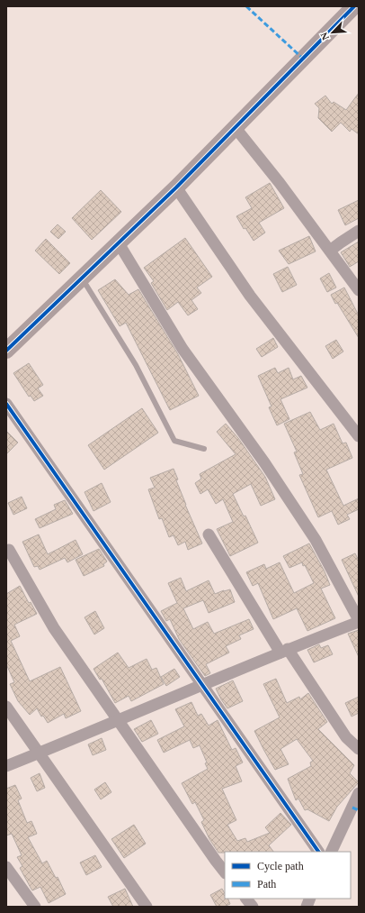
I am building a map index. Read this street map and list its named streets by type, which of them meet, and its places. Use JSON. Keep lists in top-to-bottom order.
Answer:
{
  "legend": ["Cycle path", "Path"],
  "north": "bottom left"
}
